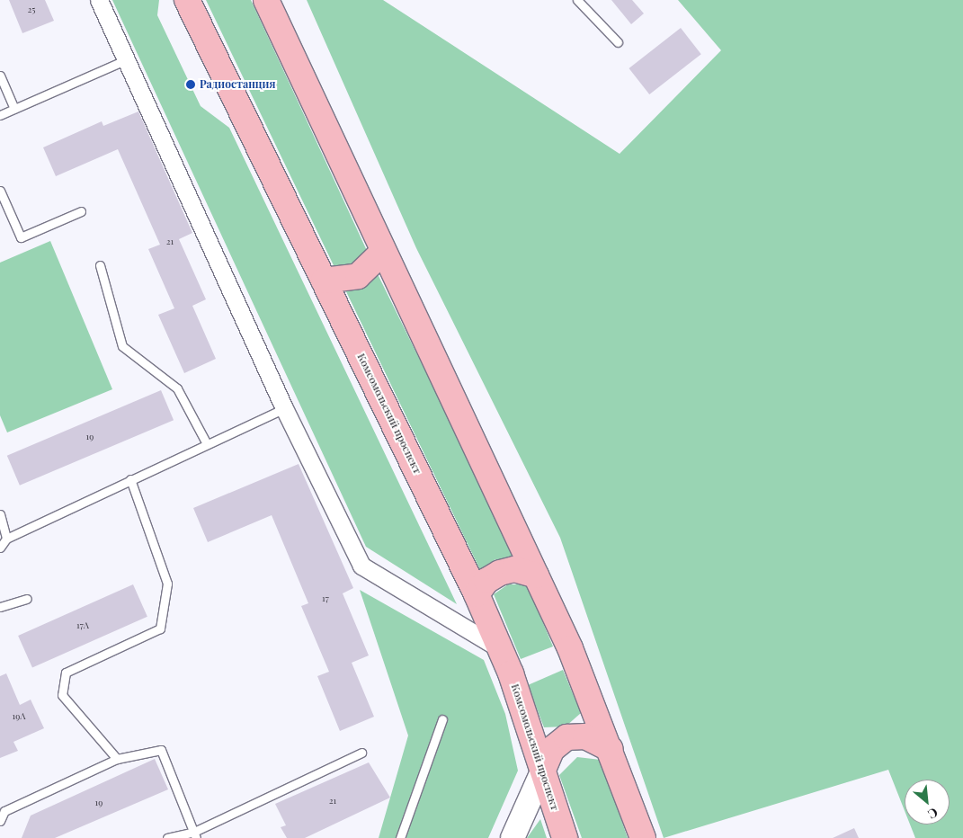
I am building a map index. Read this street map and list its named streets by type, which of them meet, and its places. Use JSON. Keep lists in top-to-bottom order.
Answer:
{
  "streets": {
    "main road": ["Комсомольский проспект"]
  },
  "places": ["Радиостанция"],
  "house_numbers": [
    "25",
    "21",
    "19",
    "17",
    "17А",
    "19А",
    "21",
    "19"
  ],
  "north": "bottom right"
}
